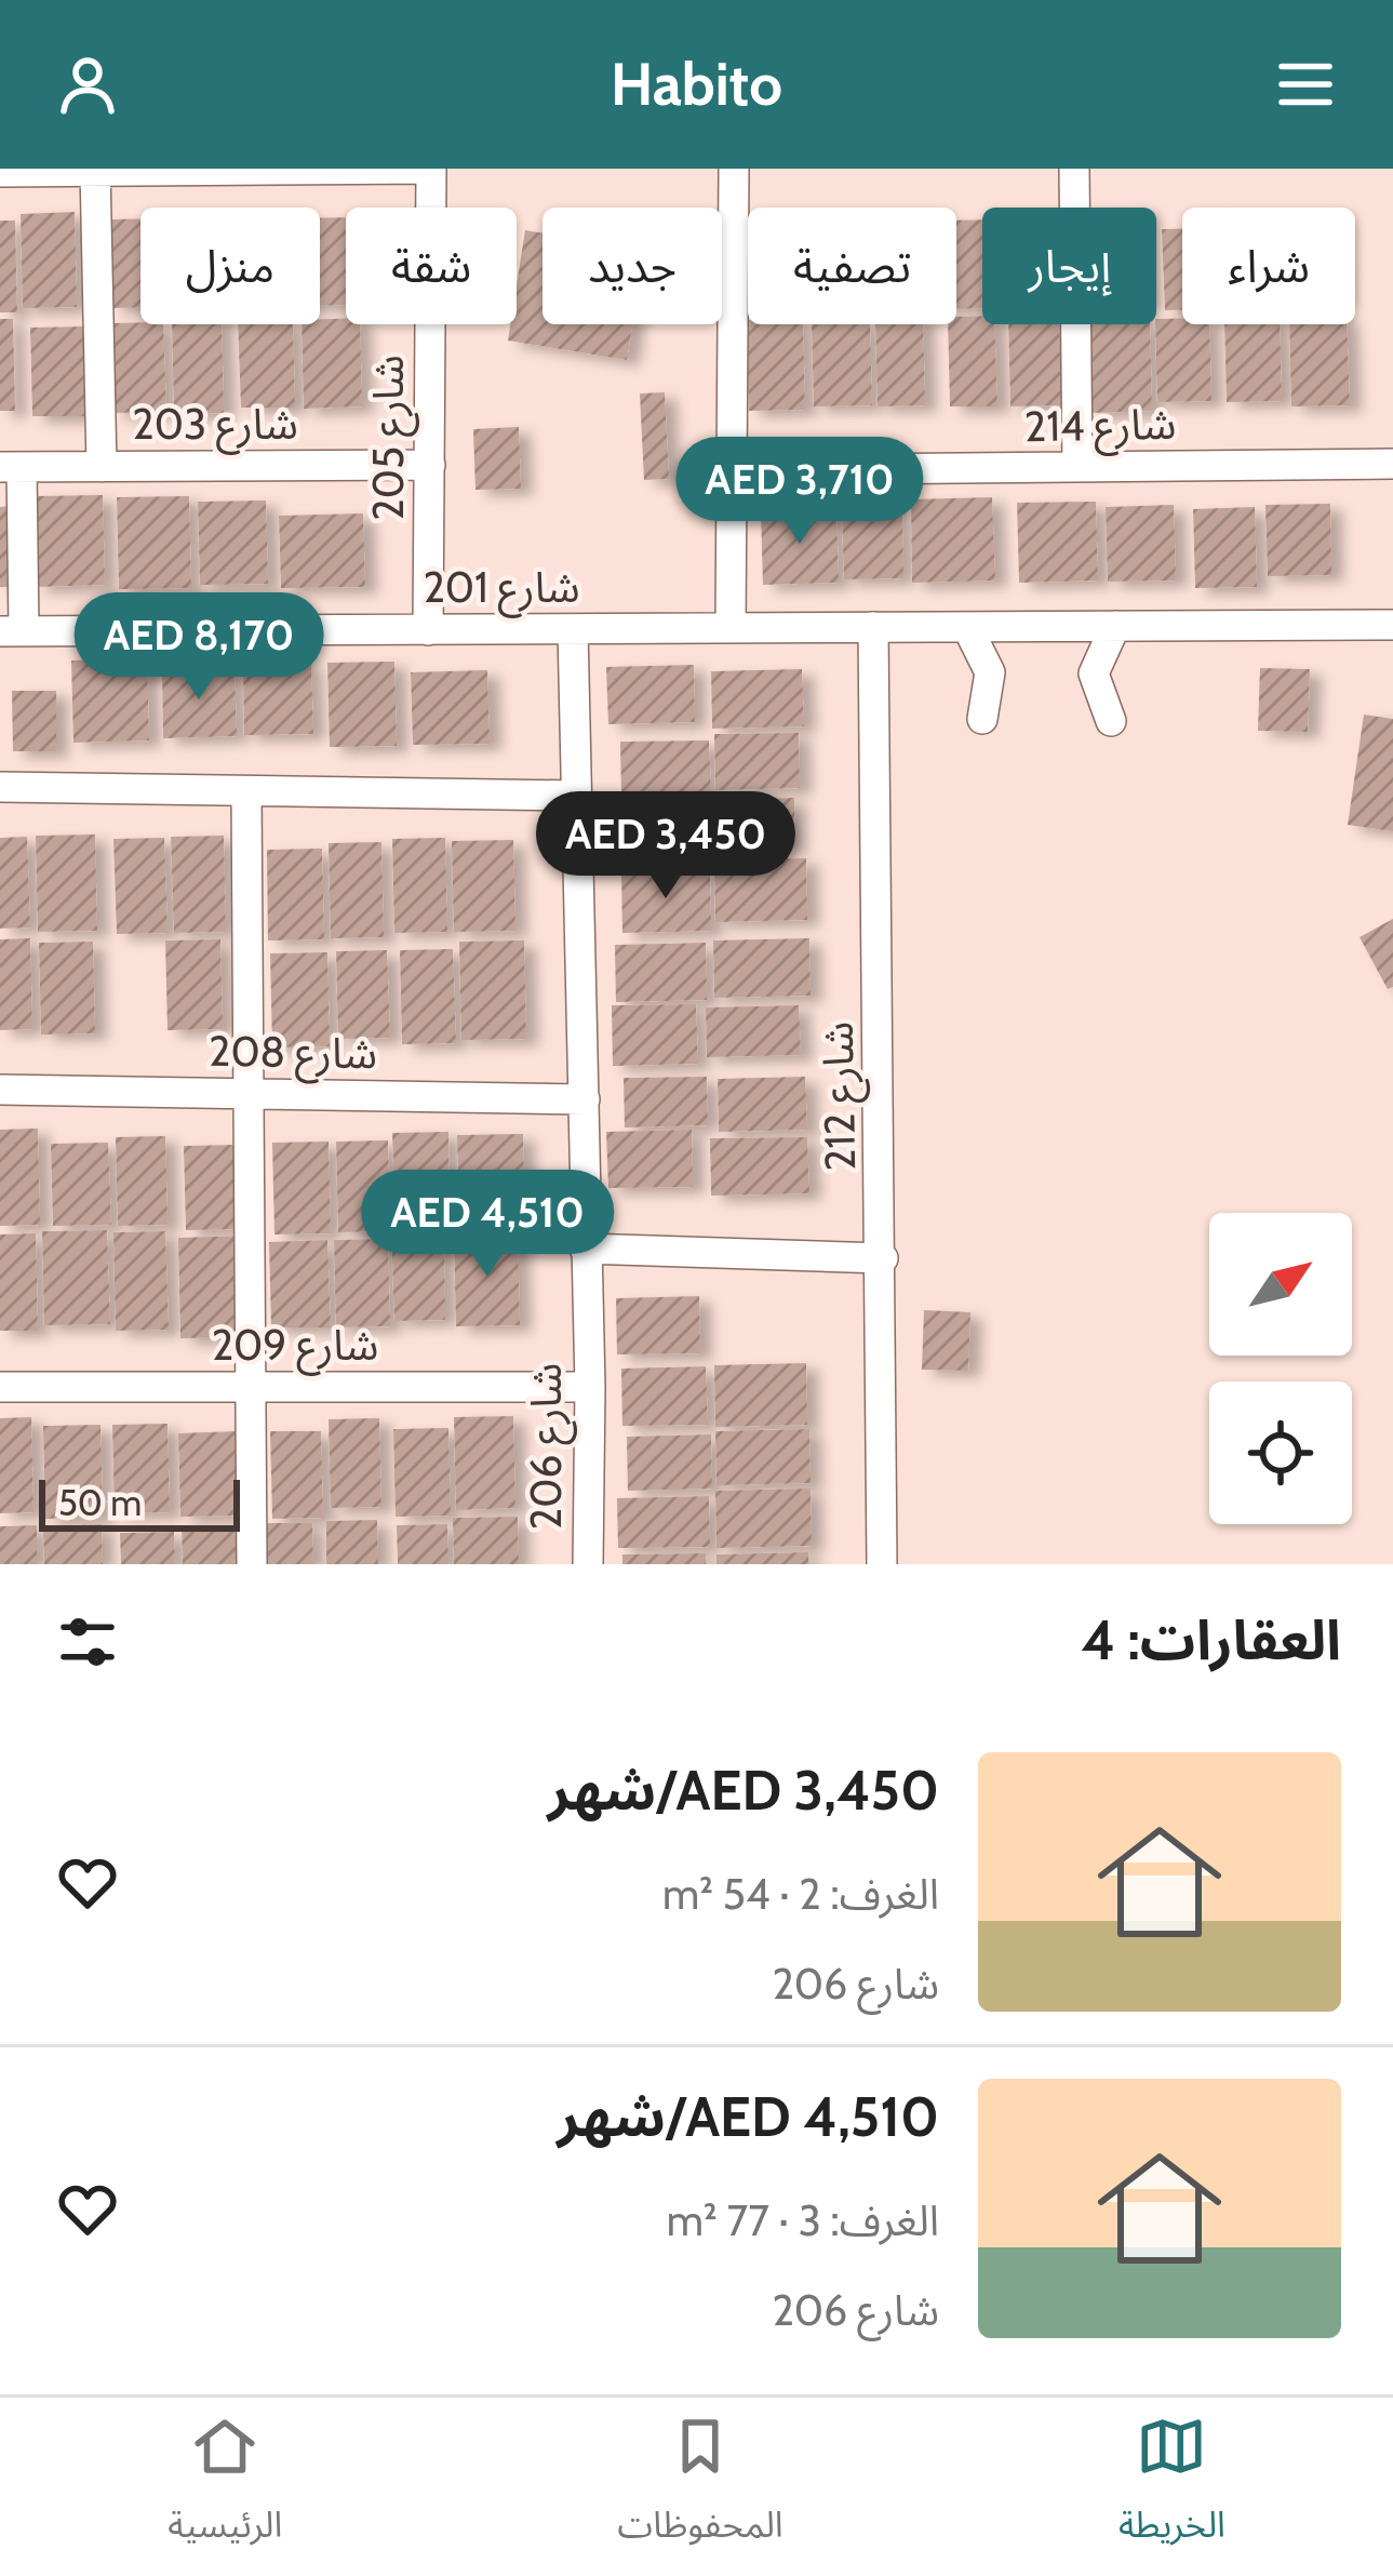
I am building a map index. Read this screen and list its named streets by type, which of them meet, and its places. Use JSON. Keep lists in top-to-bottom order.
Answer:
{
  "streets": {
    "street": [
      "شارع 203",
      "شارع 214",
      "شارع 205",
      "شارع 201",
      "شارع 208",
      "شارع 212",
      "شارع 209",
      "شارع 206"
    ]
  },
  "crossings": [
    ["شارع 203", "شارع 205"],
    ["شارع 205", "شارع 201"],
    ["شارع 201", "شارع 212"],
    ["شارع 201", "شارع 206"],
    ["شارع 208", "شارع 206"],
    ["شارع 209", "شارع 206"]
  ],
  "scale_bar": "50 m",
  "north": "top right",
  "page": {
    "header": "Habito",
    "chip": [
      "شراء",
      "إيجار",
      "تصفية",
      "جديد",
      "شقة",
      "منزل"
    ],
    "price": [
      "AED 3,710",
      "AED 8,170",
      "AED 3,450",
      "AED 4,510"
    ],
    "scale": "50 m",
    "heading": "العقارات: 4",
    "list": [
      {
        "name": "AED 3,450/شهر",
        "note": "الغرف: 2 · 54 m² · شارع 206"
      },
      {
        "name": "AED 4,510/شهر",
        "note": "الغرف: 3 · 77 m² · شارع 206"
      }
    ],
    "tabs": ["الخريطة", "المحفوظات", "الرئيسية"]
  }
}
